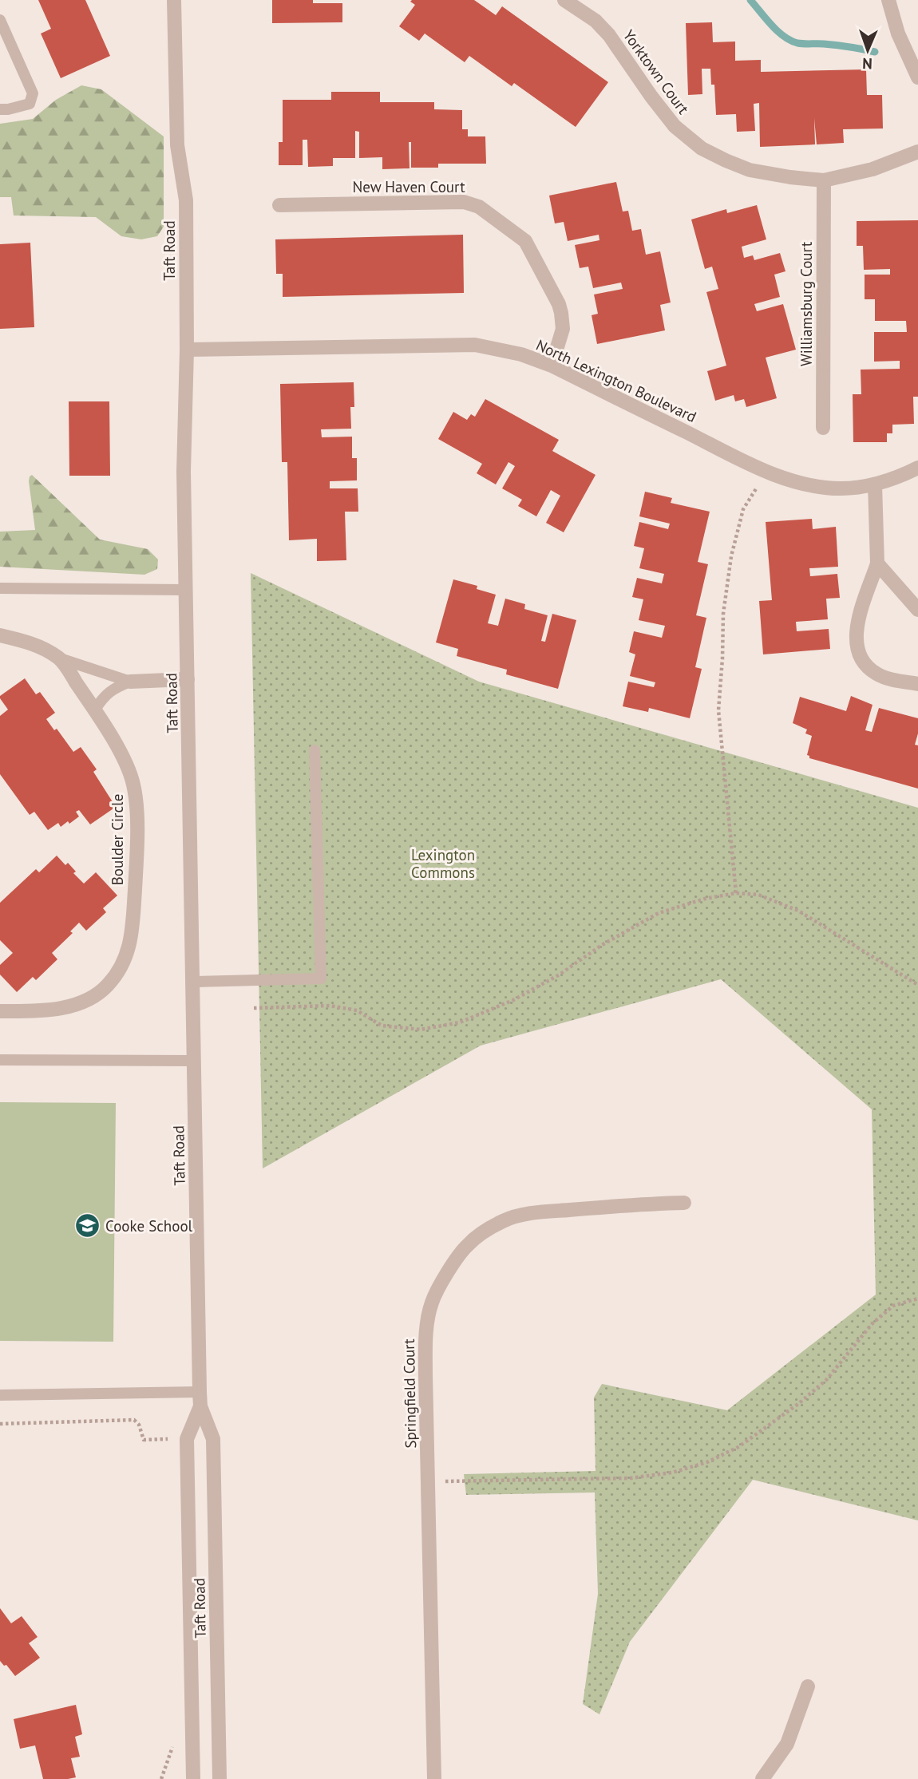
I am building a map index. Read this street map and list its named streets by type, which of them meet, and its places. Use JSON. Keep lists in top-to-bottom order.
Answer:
{
  "streets": {
    "street": [
      "Yorktown Court",
      "New Haven Court",
      "Taft Road",
      "Williamsburg Court",
      "North Lexington Boulevard",
      "Boulder Circle",
      "Springfield Court"
    ]
  },
  "crossings": [
    ["Yorktown Court", "Williamsburg Court"],
    ["New Haven Court", "North Lexington Boulevard"],
    ["Taft Road", "North Lexington Boulevard"]
  ],
  "parks": ["Lexington Commons"],
  "places": {
    "school or university": ["Cooke School"]
  },
  "north": "bottom"
}
